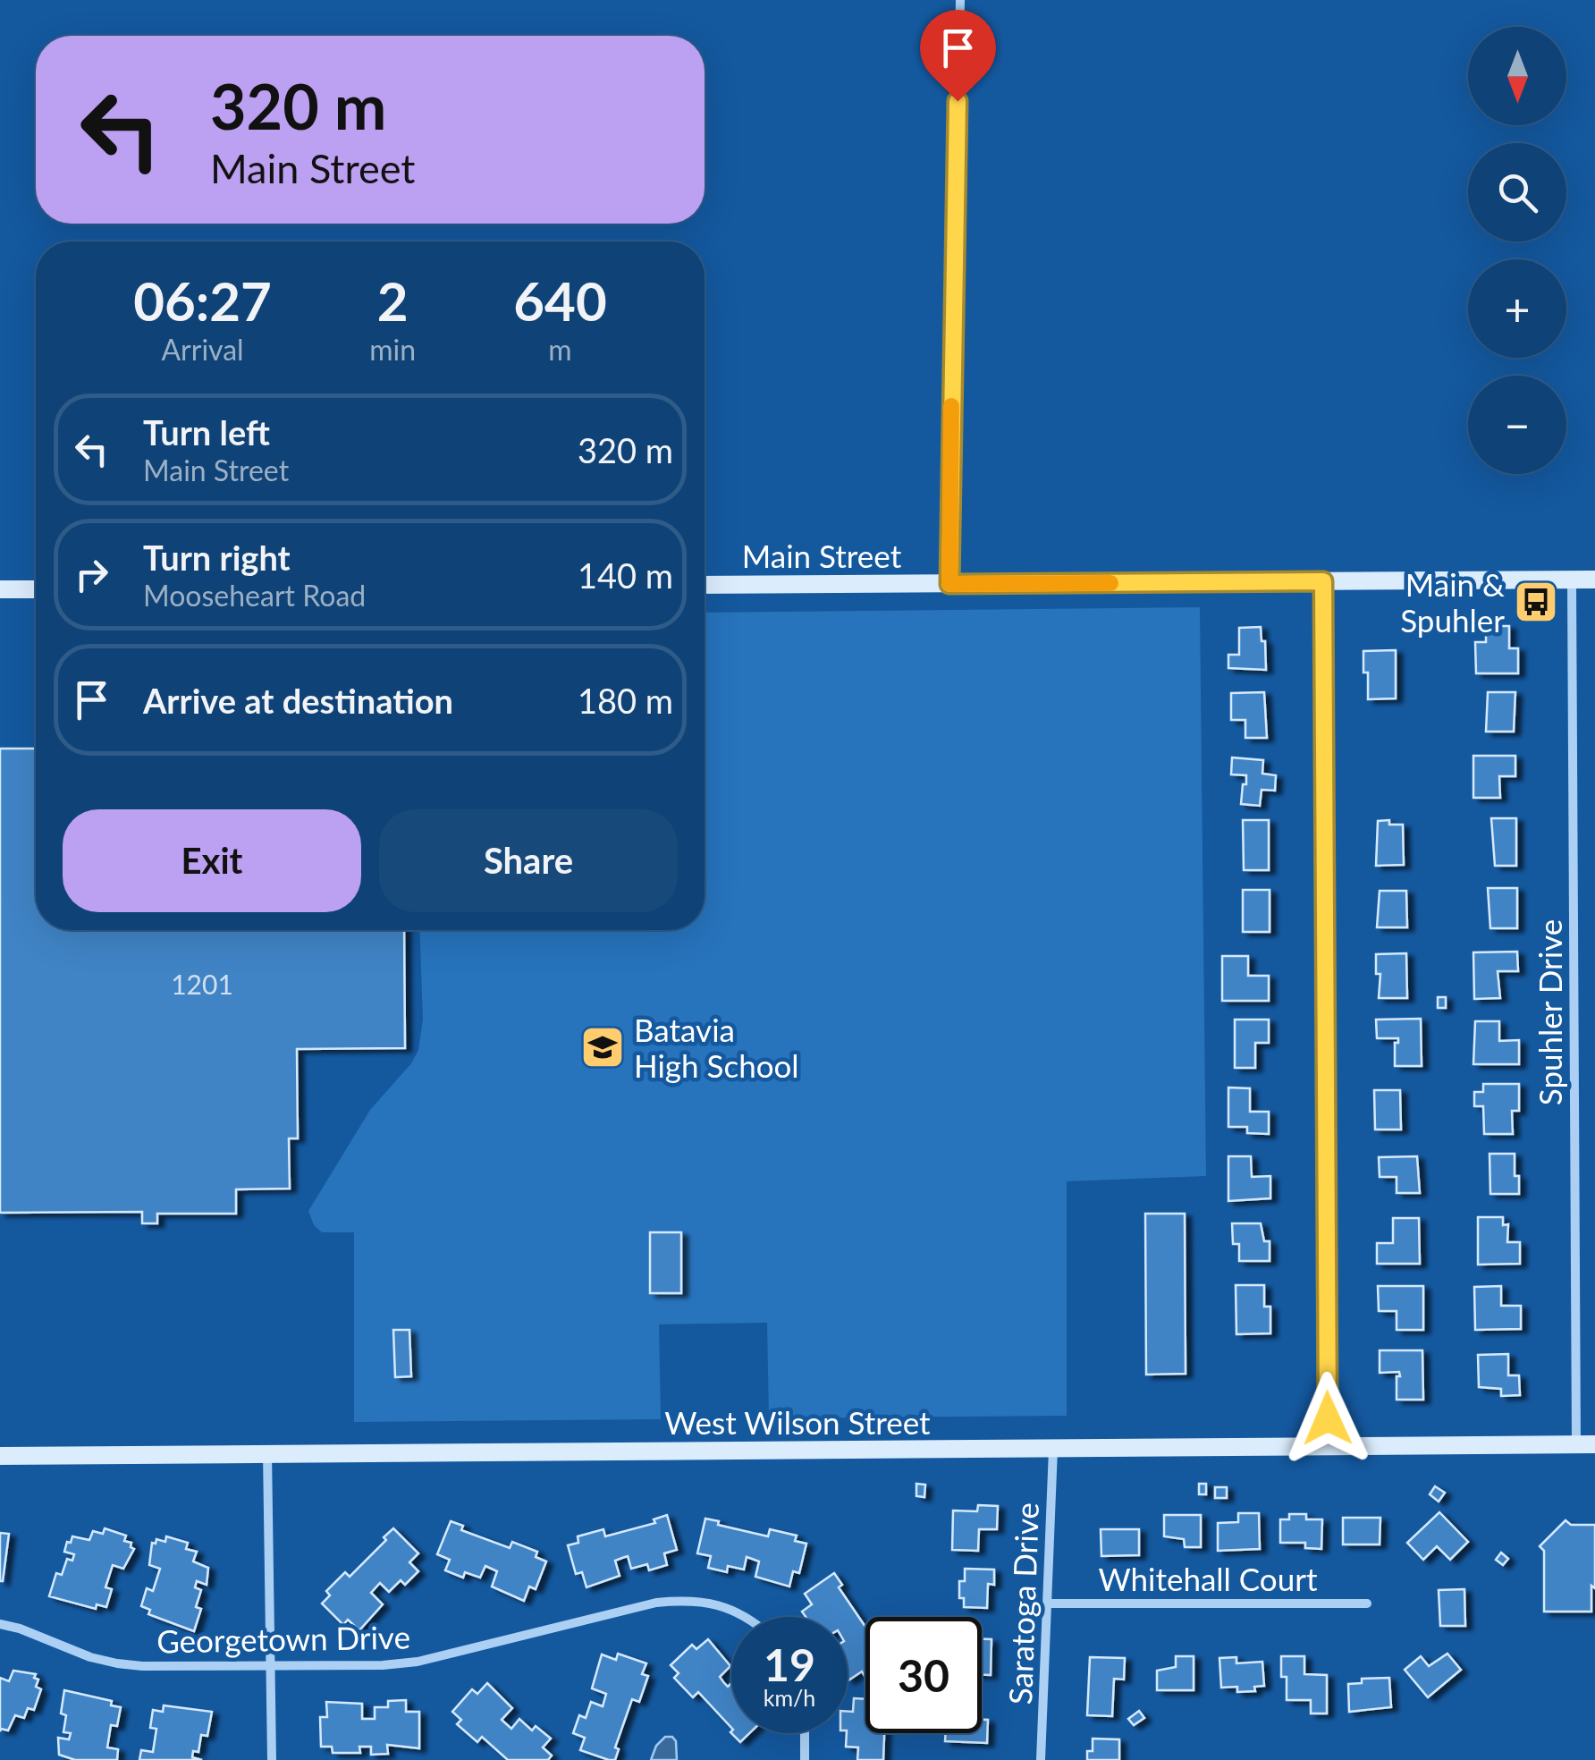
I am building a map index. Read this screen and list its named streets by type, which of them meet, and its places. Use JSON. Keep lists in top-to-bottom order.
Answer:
{
  "streets": {
    "main road": ["Main Street", "West Wilson Street"],
    "street": [
      "Spuhler Drive",
      "Whitehall Court",
      "Saratoga Drive",
      "Georgetown Drive"
    ]
  },
  "crossings": [
    ["Main Street", "Spuhler Drive"],
    ["Spuhler Drive", "West Wilson Street"],
    ["West Wilson Street", "Saratoga Drive"],
    ["Whitehall Court", "Saratoga Drive"]
  ],
  "places": {
    "bus stop": ["Main & Spuhler"],
    "school or university": ["Batavia High School"]
  },
  "house_numbers": ["1201"],
  "north": "bottom",
  "page": {
    "map_buttons": ["+", "−"],
    "turn": ["320 m", "Main Street"],
    "eta": [
      "06:27",
      "Arrival",
      "2",
      "min",
      "640",
      "m"
    ],
    "list": [
      {
        "name": "Turn left",
        "note": "Main Street",
        "value": "320 m"
      },
      {
        "name": "Turn right",
        "note": "Mooseheart Road",
        "value": "140 m"
      },
      {
        "name": "Arrive at destination",
        "value": "180 m"
      }
    ],
    "buttons": ["Exit", "Share"],
    "speed": "19 km/h",
    "limit": "30"
  }
}
